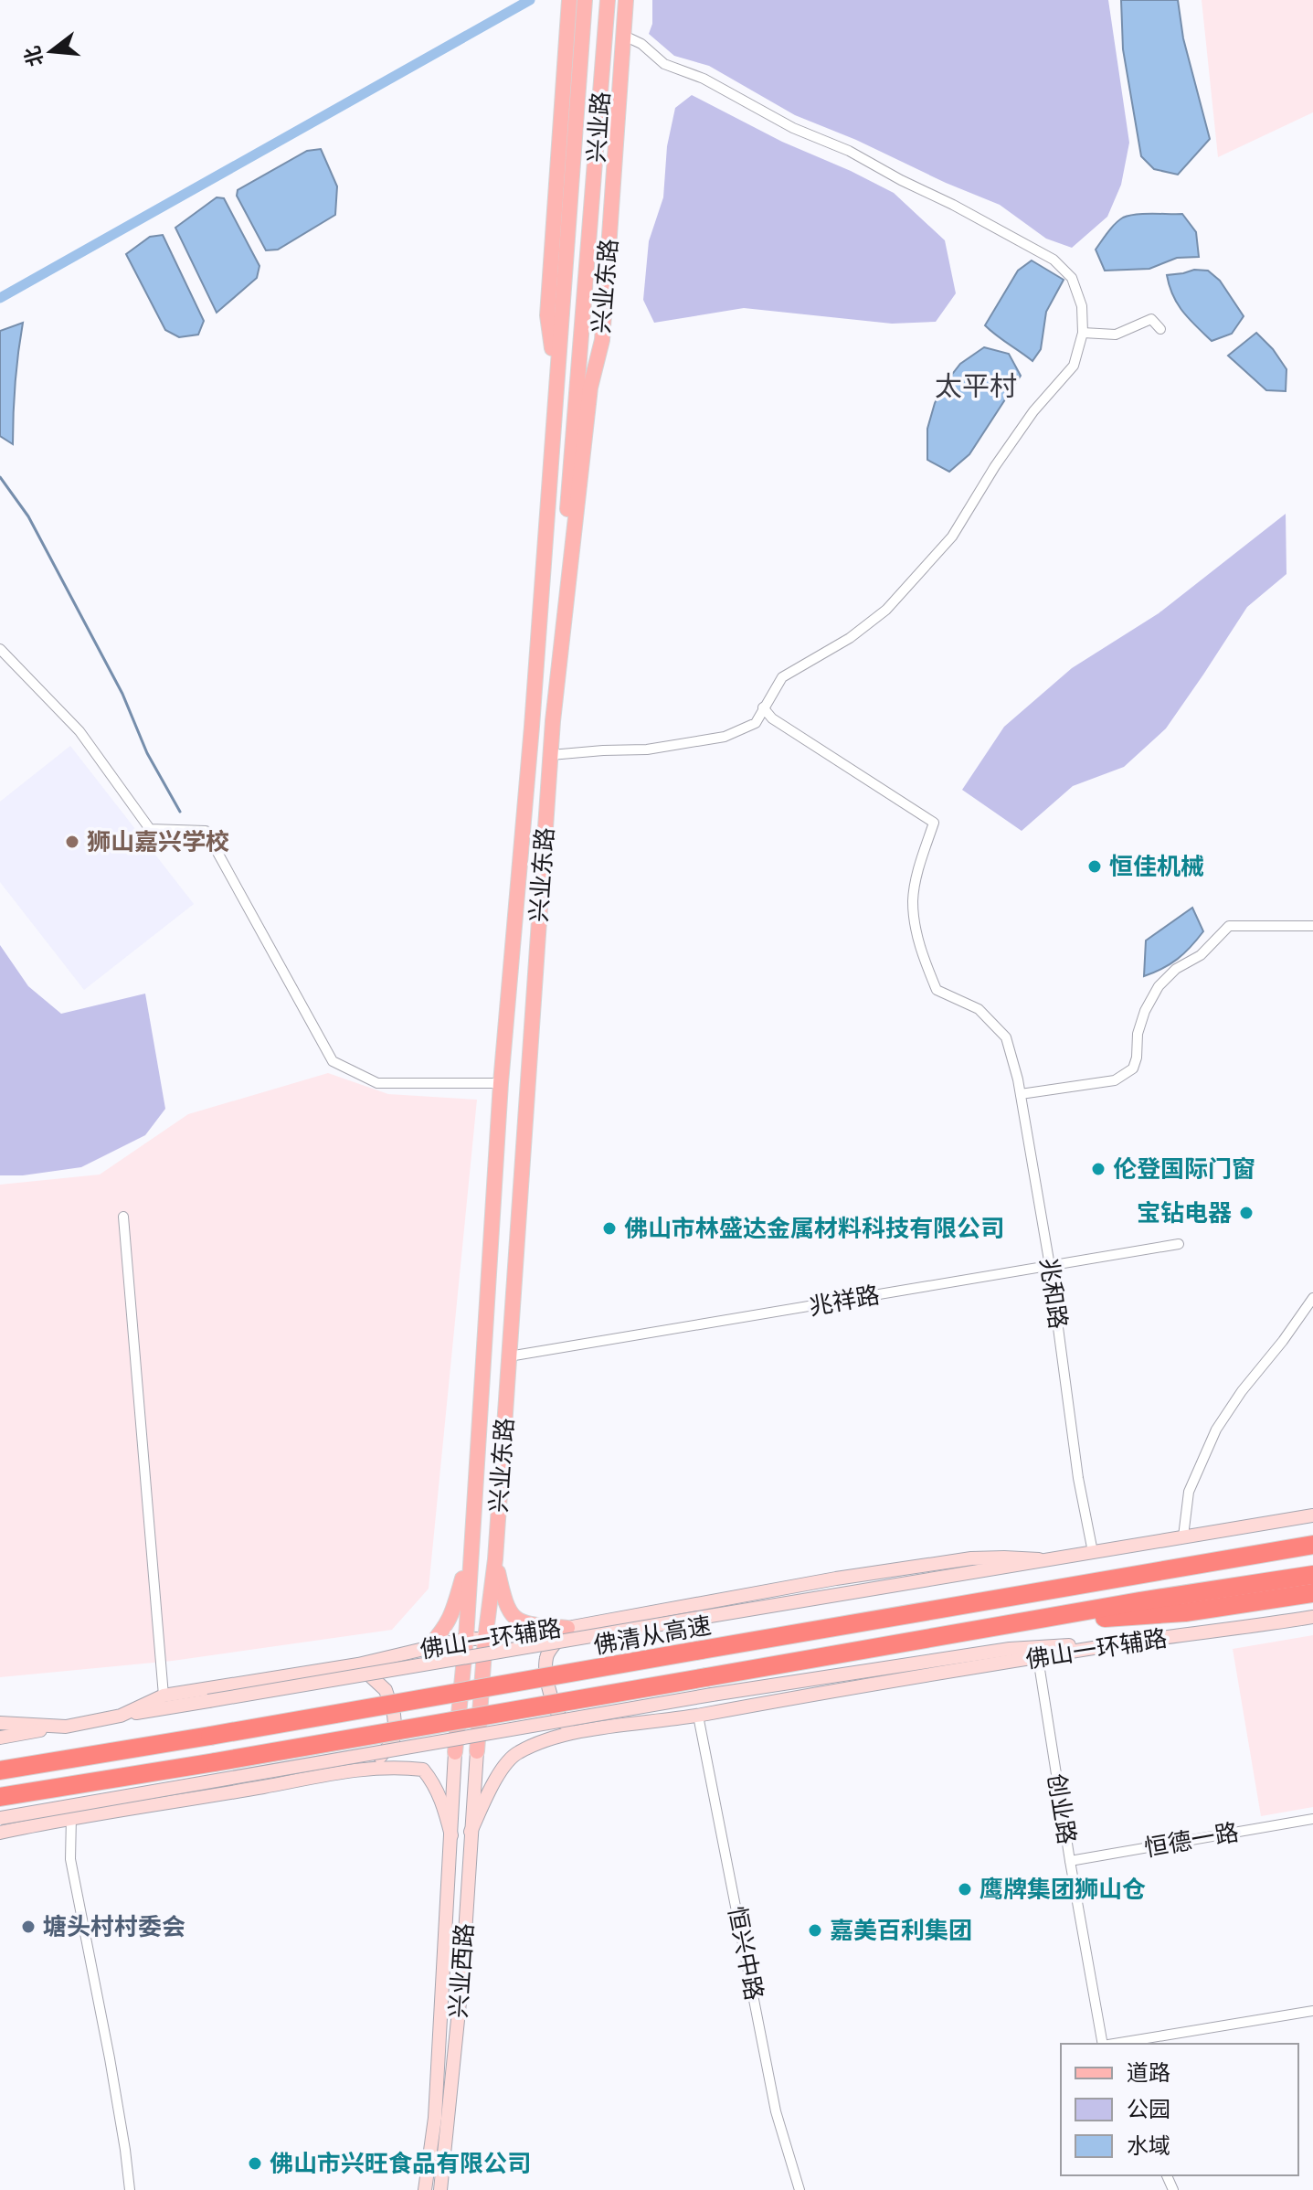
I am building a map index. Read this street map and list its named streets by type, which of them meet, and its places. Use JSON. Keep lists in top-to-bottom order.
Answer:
{
  "streets": {
    "highway": ["佛清从高速"],
    "main road": [
      "兴业路",
      "兴业东路",
      "佛山一环辅路",
      "兴业西路"
    ],
    "street": [
      "兆和路",
      "兆祥路",
      "创业路",
      "恒德一路",
      "恒兴中路"
    ]
  },
  "crossings": [
    ["兴业路", "兴业东路"],
    ["兴业东路", "兆祥路"],
    ["兴业东路", "佛山一环辅路"],
    ["兴业东路", "兴业西路"],
    ["兆和路", "兆祥路"],
    ["兆和路", "佛山一环辅路"],
    ["佛山一环辅路", "创业路"],
    ["佛山一环辅路", "恒兴中路"],
    ["佛山一环辅路", "兴业西路"],
    ["创业路", "恒德一路"]
  ],
  "districts": ["太平村"],
  "places": [
    "狮山嘉兴学校",
    "恒佳机械",
    "伦登国际门窗",
    "宝钻电器",
    "佛山市林盛达金属材料科技有限公司",
    "鹰牌集团狮山仓",
    "塘头村村委会",
    "嘉美百利集团",
    "佛山市兴旺食品有限公司"
  ],
  "legend": ["道路", "公园", "水域"],
  "north": "left"
}
